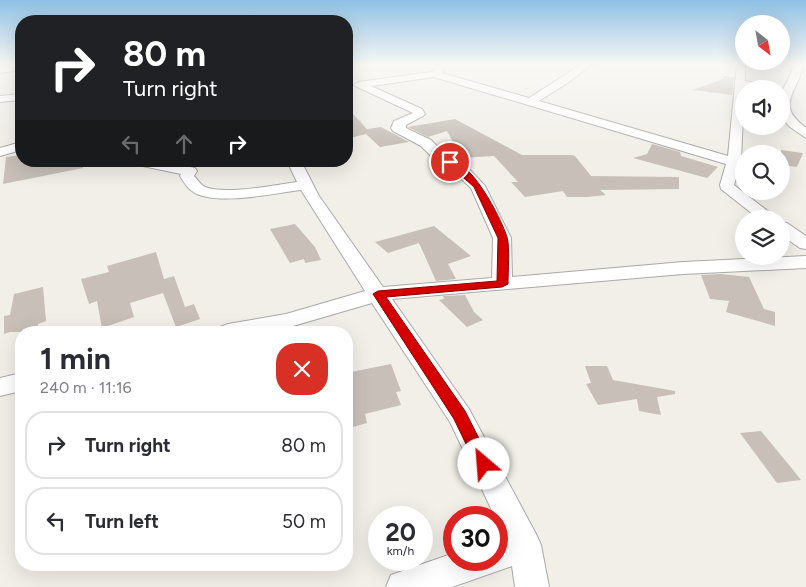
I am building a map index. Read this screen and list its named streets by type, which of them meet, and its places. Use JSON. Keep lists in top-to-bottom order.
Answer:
{
  "north": "bottom right",
  "page": {
    "turn": ["80 m", "Turn right"],
    "heading": ["1 min", "240 m · 11:16"],
    "list": [
      {
        "name": "Turn right",
        "value": "80 m"
      },
      {
        "name": "Turn left",
        "value": "50 m"
      }
    ],
    "speed": "20 km/h",
    "limit": "30"
  }
}
